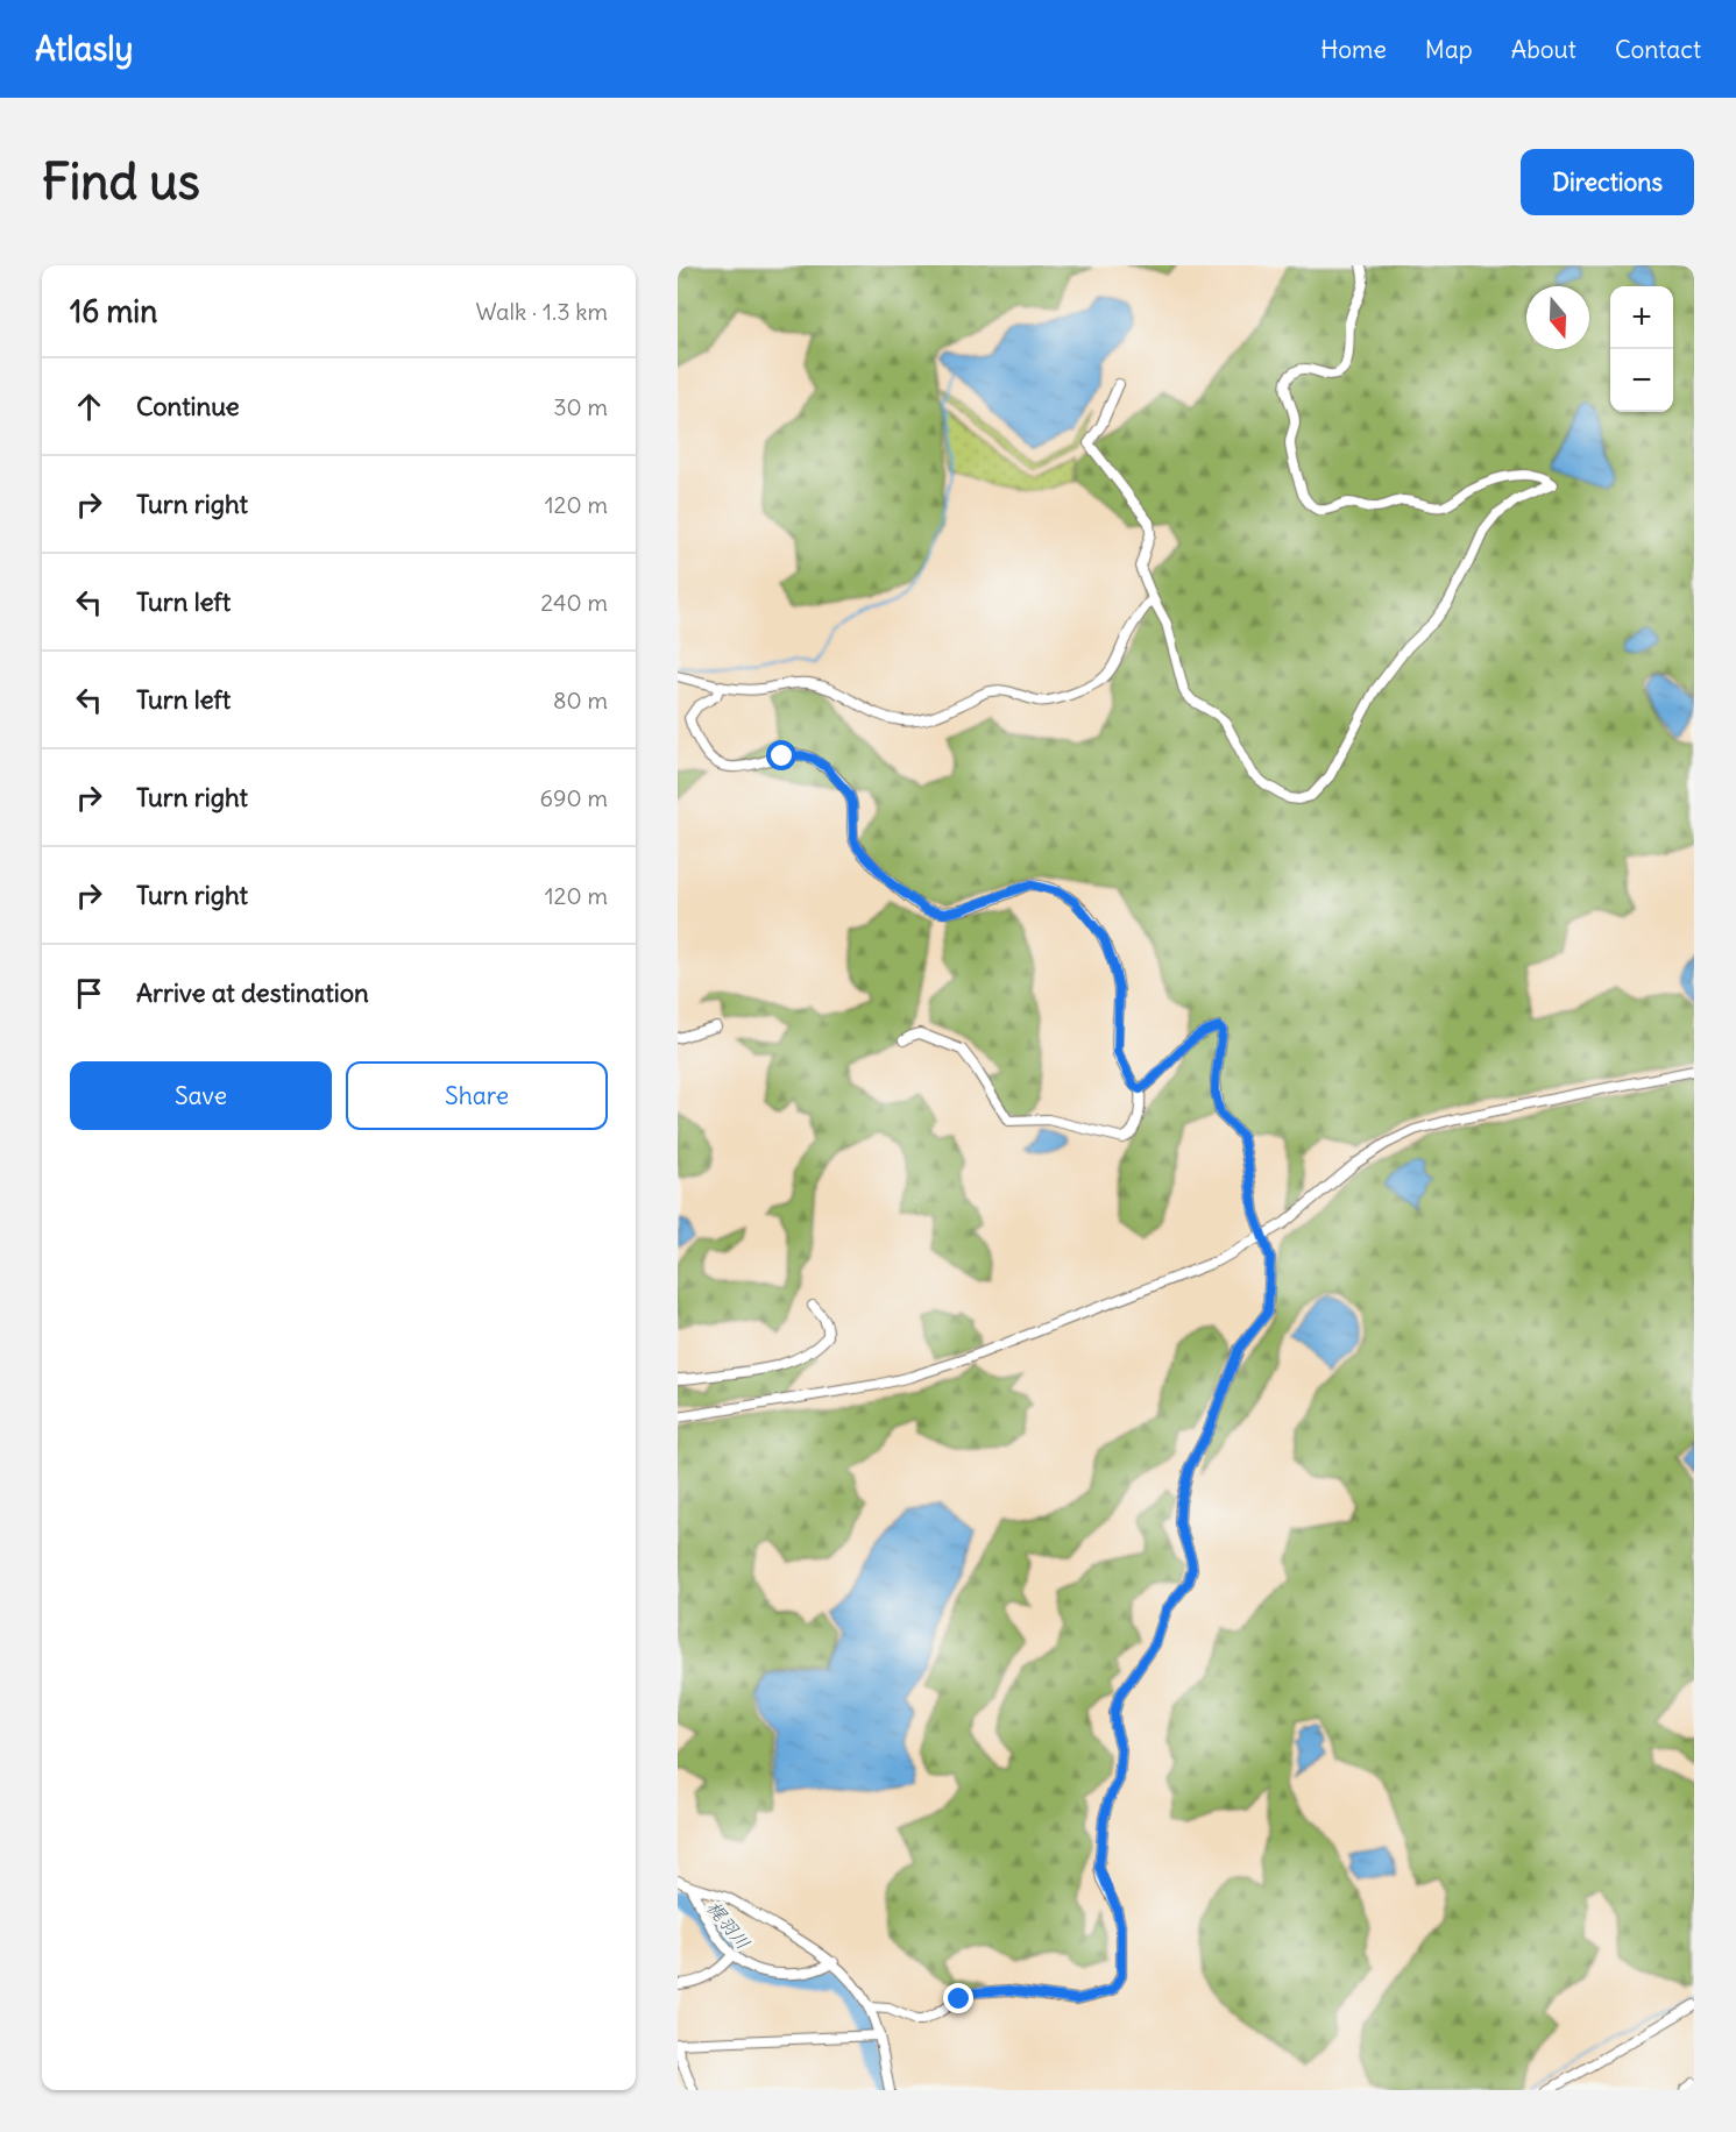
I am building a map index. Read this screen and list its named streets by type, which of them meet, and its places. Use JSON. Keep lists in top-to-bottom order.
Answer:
{
  "water": ["梶羽川"],
  "north": "bottom",
  "page": {
    "header": "Atlasly",
    "nav": [
      "Home",
      "Map",
      "About",
      "Contact"
    ],
    "buttons": [
      "Directions",
      ["Save", "Share"]
    ],
    "title": "Find us",
    "heading": ["16 min", "Walk · 1.3 km"],
    "map_buttons": ["+", "−"],
    "list": [
      ["Continue", "30 m"],
      ["Turn right", "120 m"],
      ["Turn left", "240 m"],
      ["Turn left", "80 m"],
      ["Turn right", "690 m"],
      ["Turn right", "120 m"],
      "Arrive at destination"
    ]
  }
}
